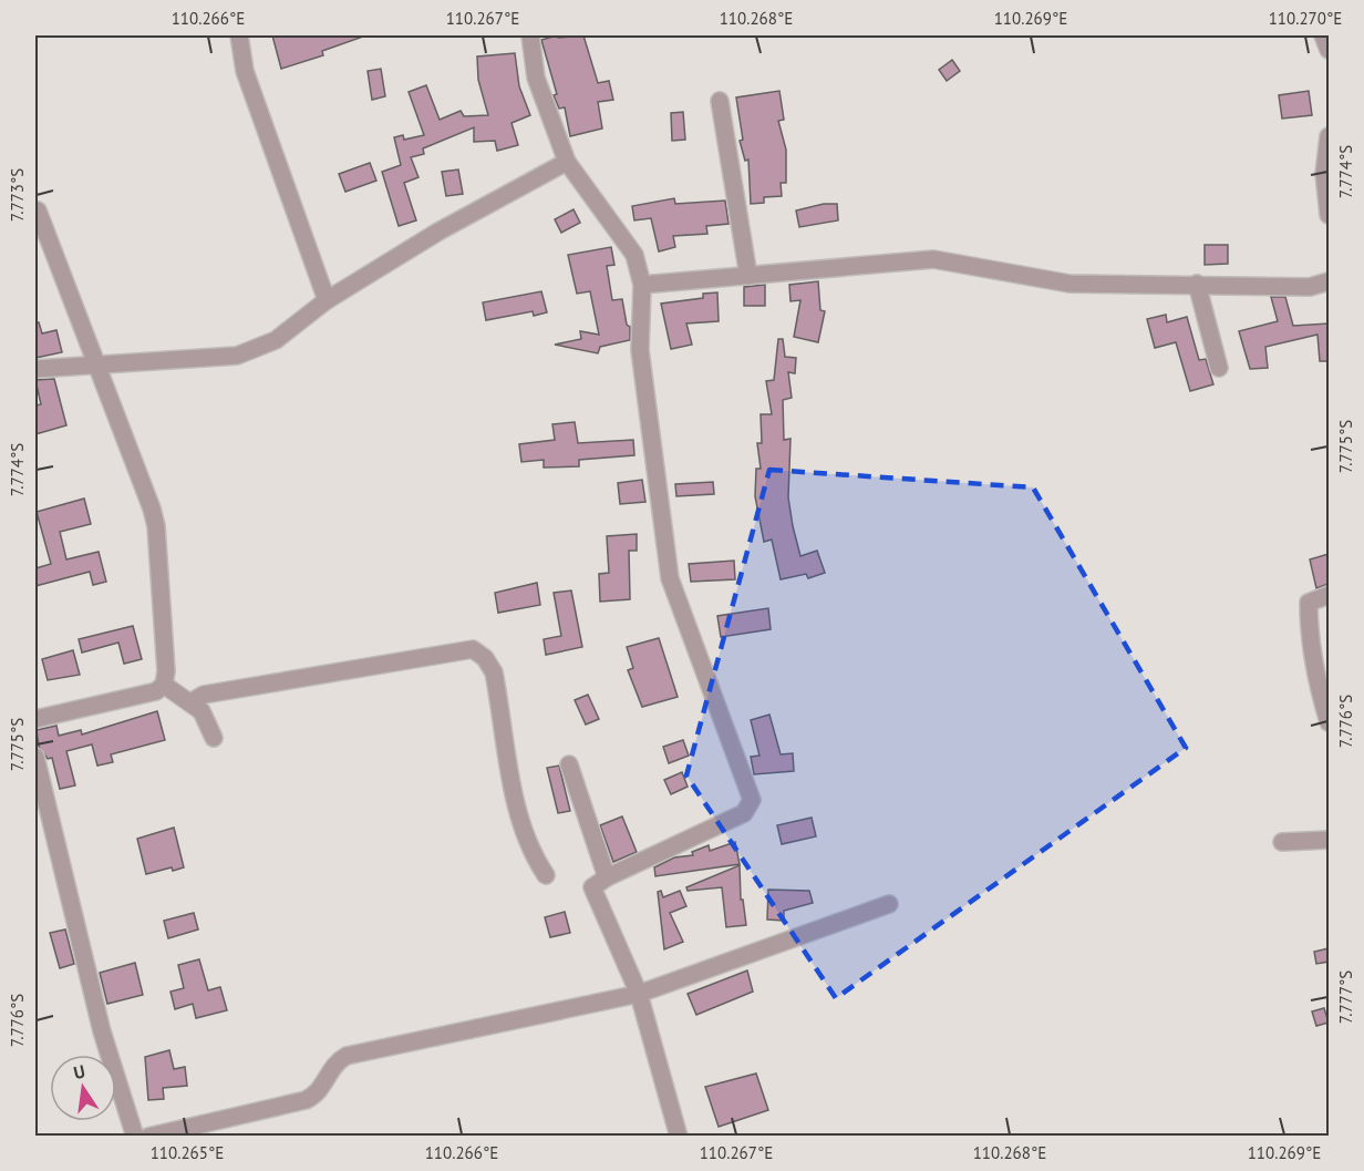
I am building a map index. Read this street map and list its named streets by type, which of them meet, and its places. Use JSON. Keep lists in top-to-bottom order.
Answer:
{
  "north": "top",
  "coordinates": [
    "110.266°E",
    "110.267°E",
    "110.268°E",
    "110.269°E",
    "110.270°E",
    "7.774°S",
    "7.773°S",
    "7.775°S",
    "7.776°S",
    "7.777°S",
    "110.265°E"
  ]
}
